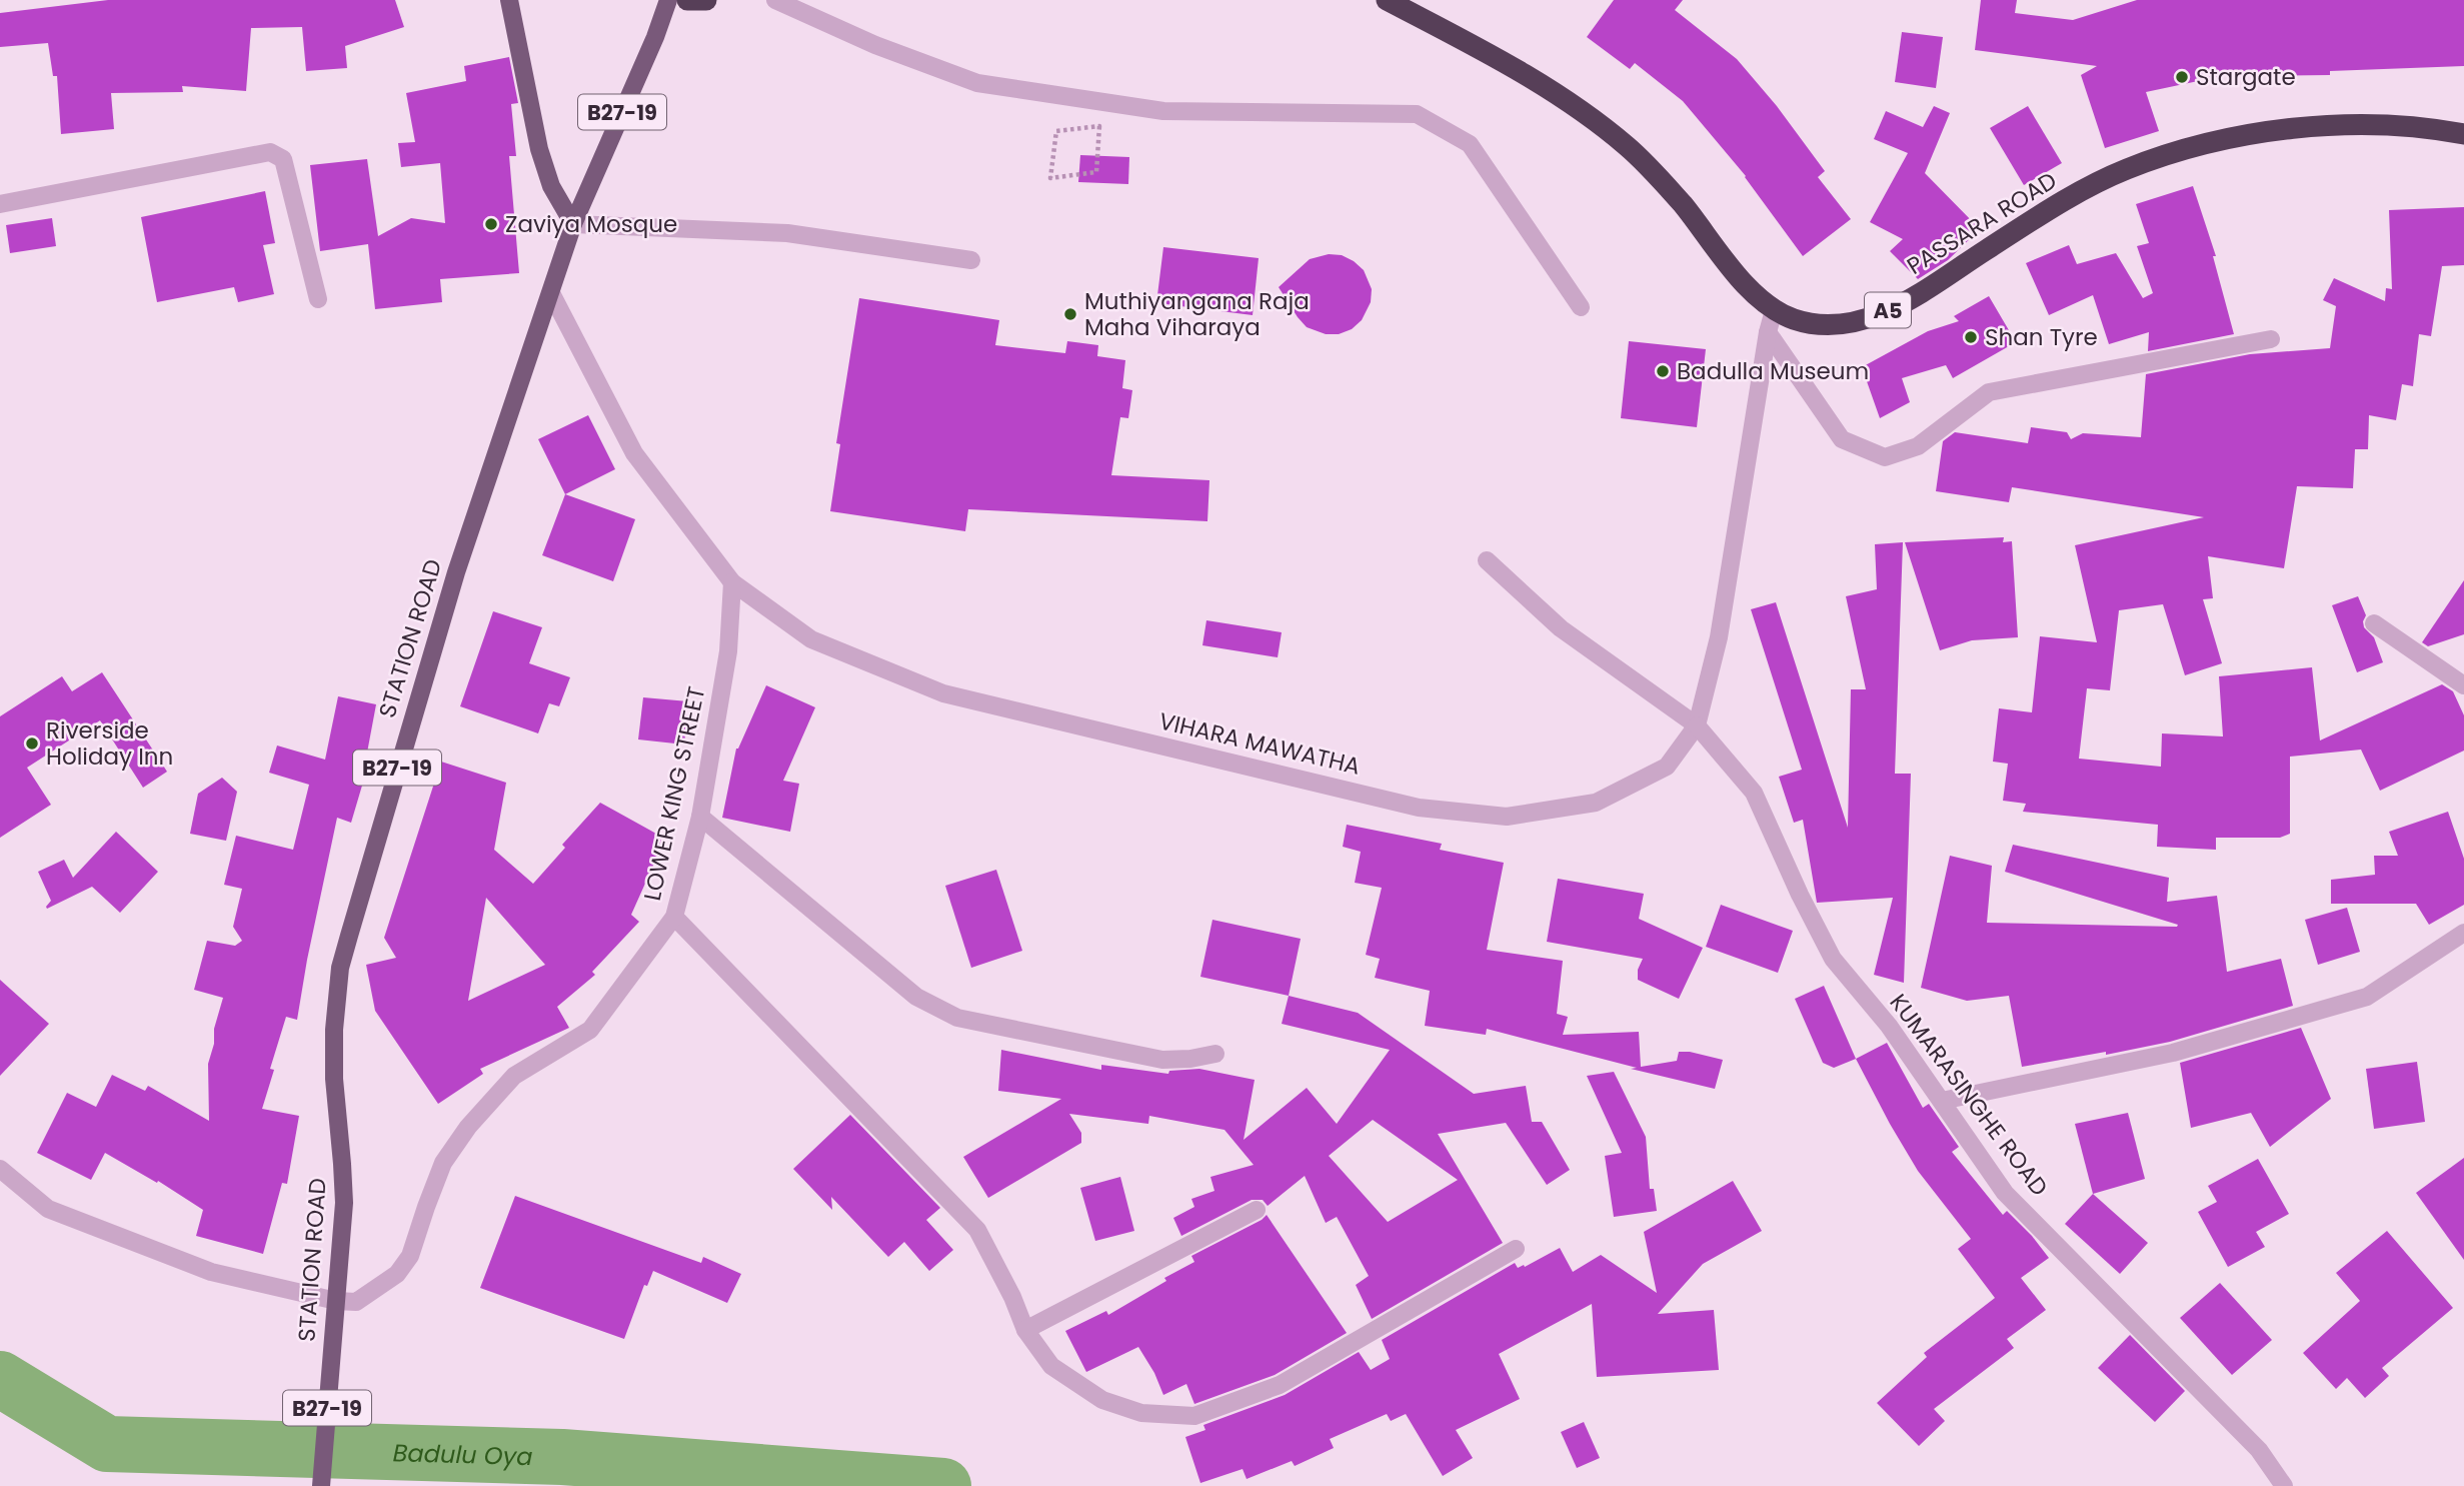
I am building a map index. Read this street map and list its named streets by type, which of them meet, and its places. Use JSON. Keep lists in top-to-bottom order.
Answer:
{
  "streets": {
    "highway": ["PASSARA ROAD", "A5"],
    "main road": ["B27-19", "STATION ROAD"],
    "street": ["VIHARA MAWATHA", "LOWER KING STREET", "KUMARASINGHE ROAD"]
  },
  "crossings": [
    ["PASSARA ROAD", "VIHARA MAWATHA"],
    ["STATION ROAD", "VIHARA MAWATHA"],
    ["STATION ROAD", "LOWER KING STREET"],
    ["VIHARA MAWATHA", "LOWER KING STREET"],
    ["VIHARA MAWATHA", "KUMARASINGHE ROAD"]
  ],
  "water": ["Badulu Oya"],
  "places": [
    "Stargate",
    "Zaviya Mosque",
    "Muthiyangana Raja Maha Viharaya",
    "Shan Tyre",
    "Badulla Museum",
    "Riverside Holiday Inn"
  ]
}
